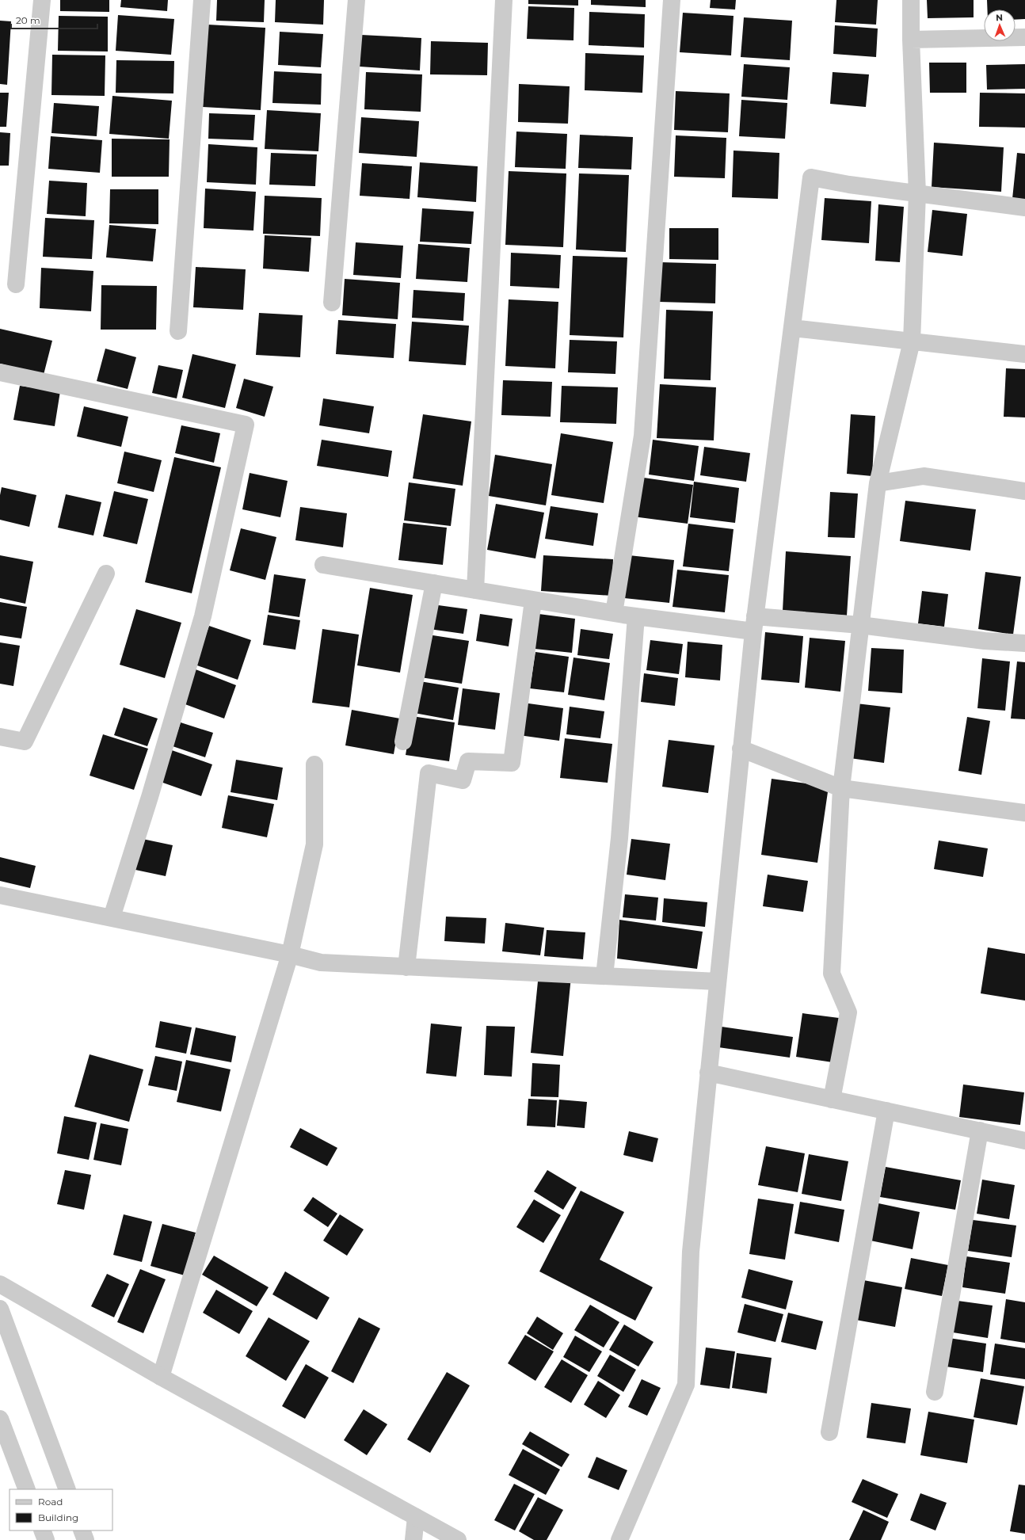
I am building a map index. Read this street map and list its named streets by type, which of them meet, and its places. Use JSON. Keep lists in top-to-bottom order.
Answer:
{
  "legend": ["Road", "Building"],
  "scale_bar": "20 m",
  "north": "top"
}
